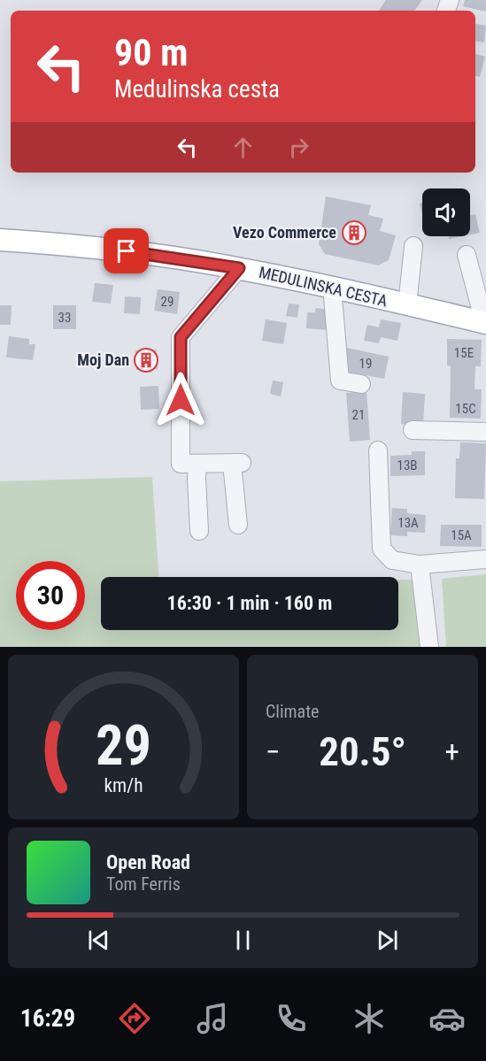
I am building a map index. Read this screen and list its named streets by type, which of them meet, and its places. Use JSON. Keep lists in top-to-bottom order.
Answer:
{
  "streets": {
    "main road": ["MEDULINSKA CESTA"]
  },
  "places": {
    "building": ["Vezo Commerce", "Moj Dan"]
  },
  "house_numbers": [
    "29",
    "33",
    "15E",
    "19",
    "15C",
    "21",
    "13B",
    "13A",
    "15A"
  ],
  "page": {
    "turn": ["90 m", "Medulinska cesta"],
    "limit": "30",
    "trip": "16:30 · 1 min · 160 m",
    "tile": "Climate",
    "heat": ["−", "20.5°", "+"],
    "song": ["Open Road", "Tom Ferris"],
    "tabs": "16:29",
    "gauge": ["29", "km/h"]
  }
}
